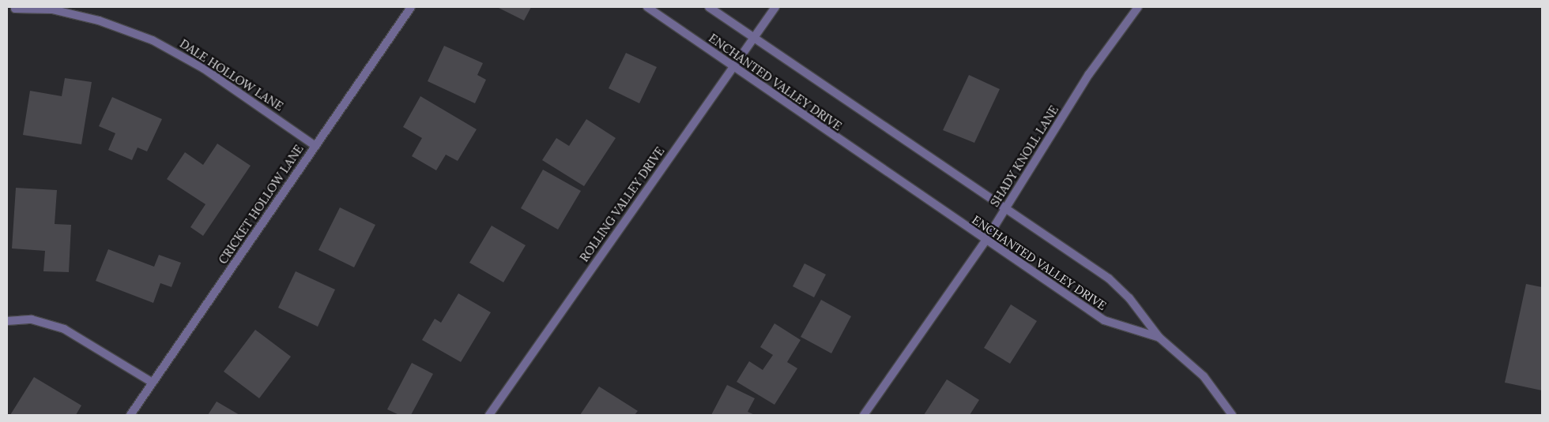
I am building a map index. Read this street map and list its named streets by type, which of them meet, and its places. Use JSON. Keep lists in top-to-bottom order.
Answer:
{
  "streets": {
    "street": [
      "DALE HOLLOW LANE",
      "ENCHANTED VALLEY DRIVE",
      "SHADY KNOLL LANE",
      "CRICKET HOLLOW LANE",
      "ROLLING VALLEY DRIVE"
    ]
  },
  "crossings": [
    ["DALE HOLLOW LANE", "CRICKET HOLLOW LANE"],
    ["ENCHANTED VALLEY DRIVE", "SHADY KNOLL LANE"],
    ["ENCHANTED VALLEY DRIVE", "ROLLING VALLEY DRIVE"]
  ]
}
